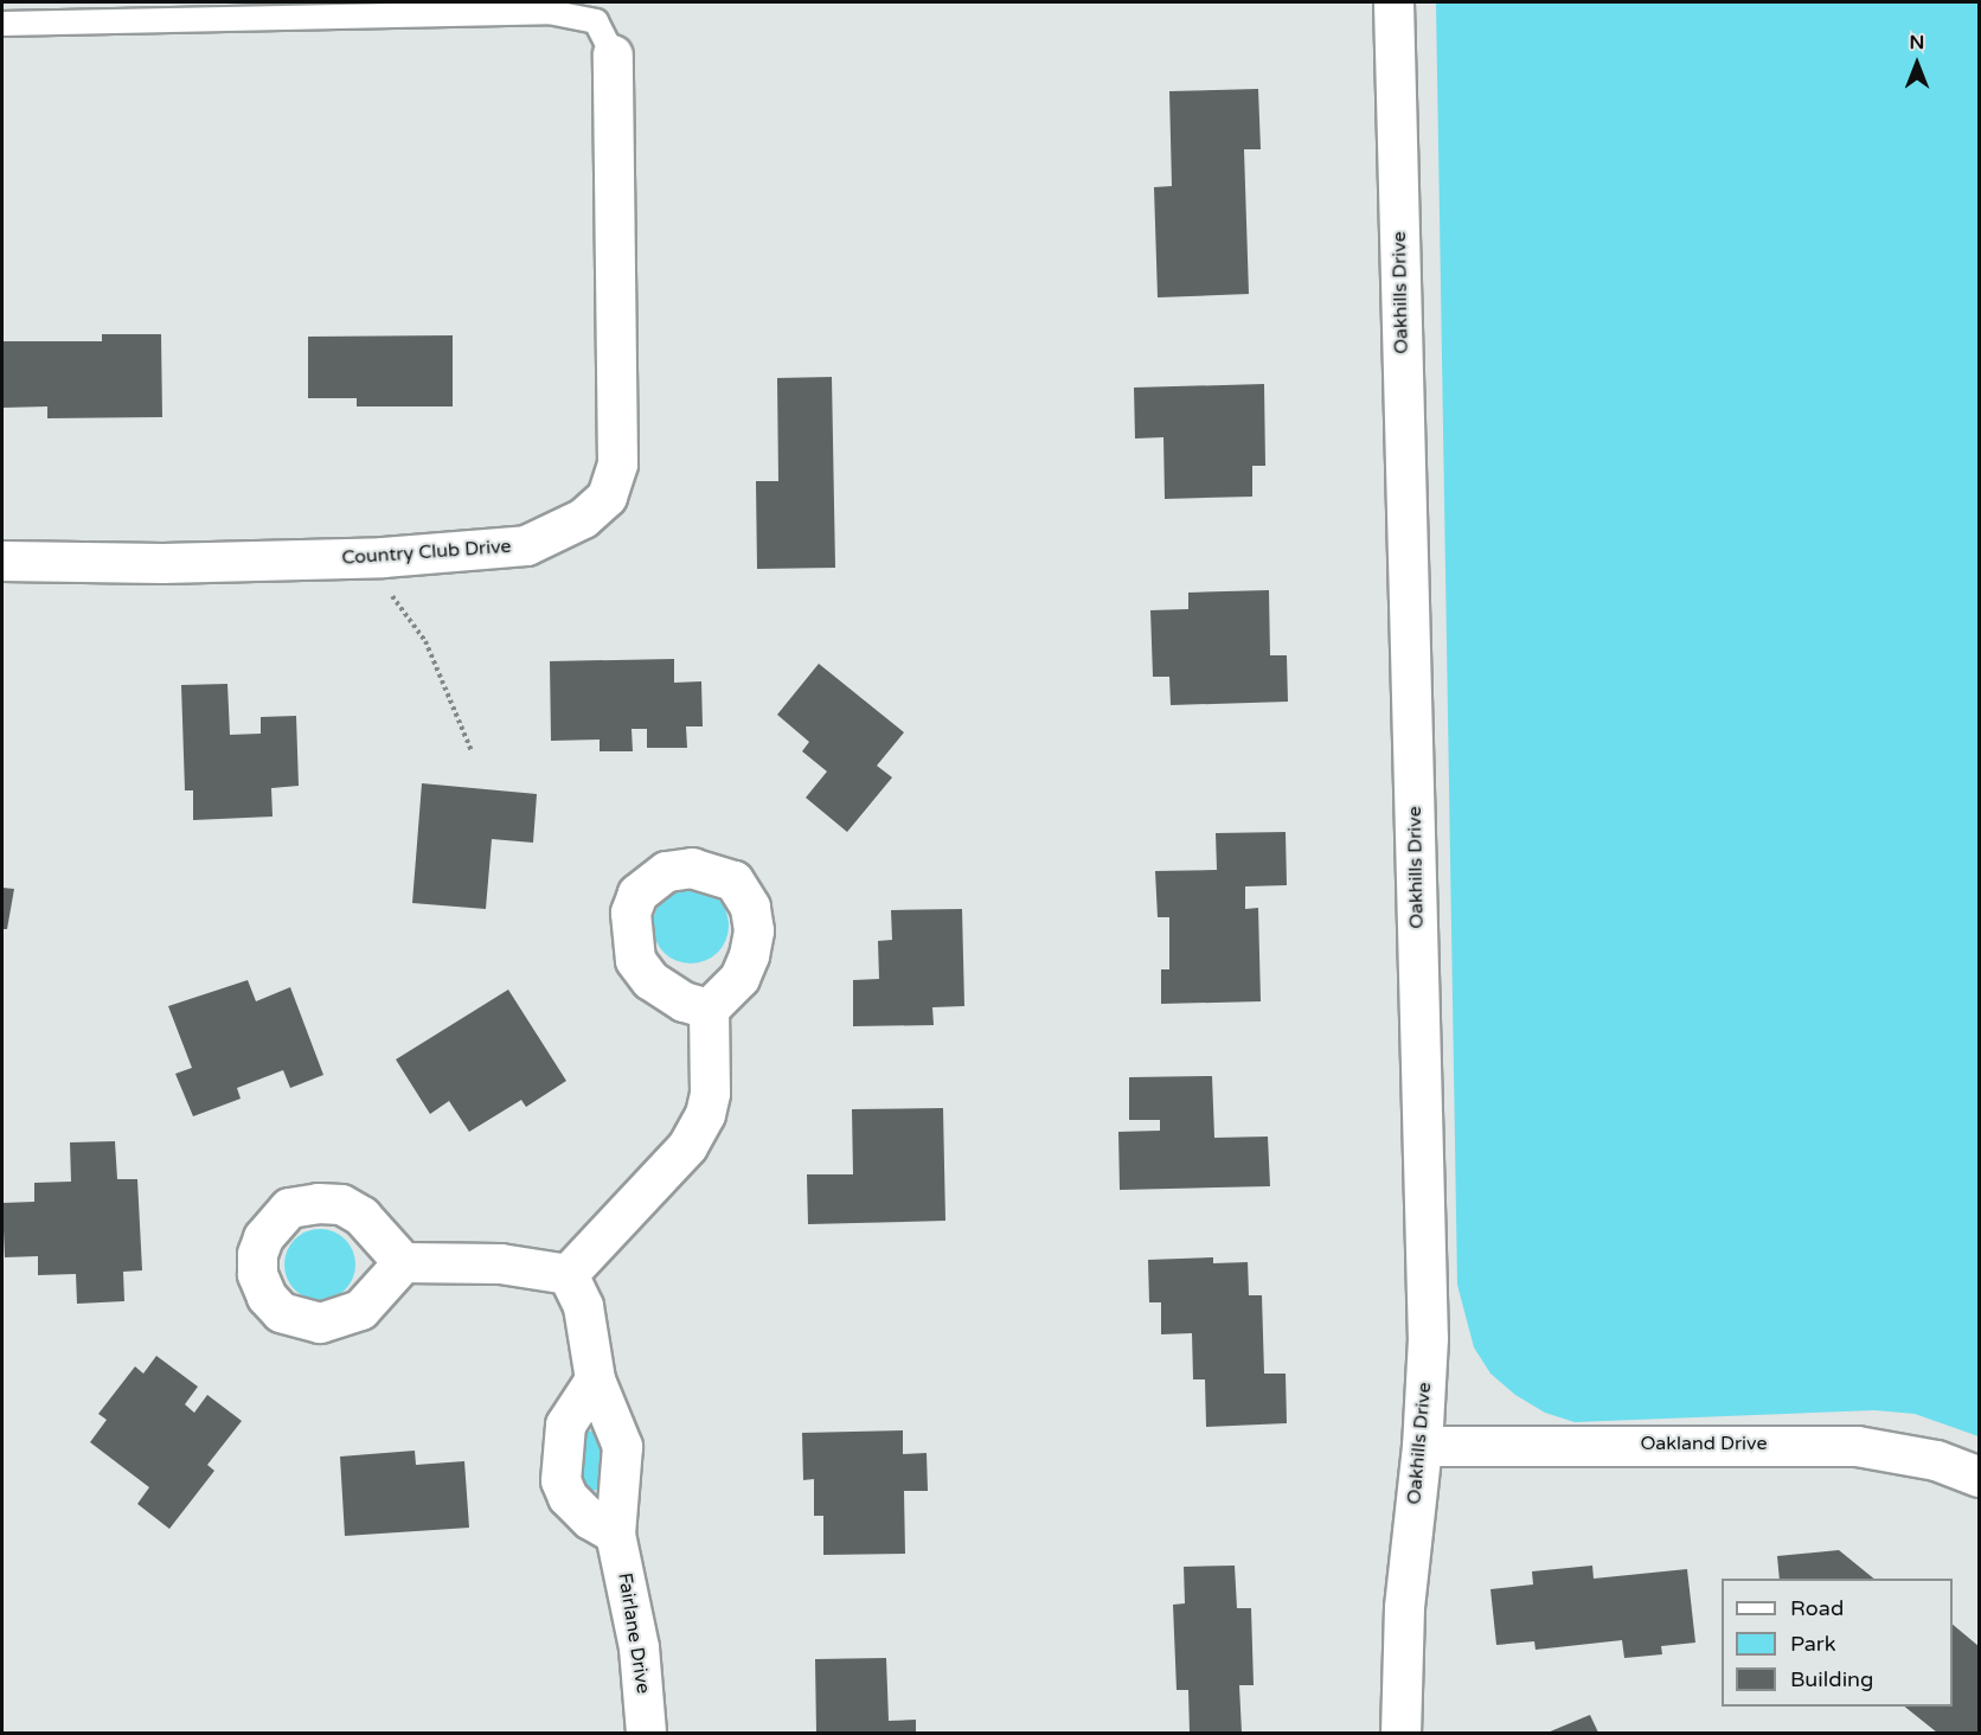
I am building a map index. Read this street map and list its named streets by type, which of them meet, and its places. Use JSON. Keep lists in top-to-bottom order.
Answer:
{
  "streets": {
    "street": [
      "Oakhills Drive",
      "Country Club Drive",
      "Oakland Drive",
      "Fairlane Drive"
    ]
  },
  "crossings": [
    ["Oakhills Drive", "Oakland Drive"]
  ],
  "legend": ["Road", "Park", "Building"],
  "north": "top"
}
